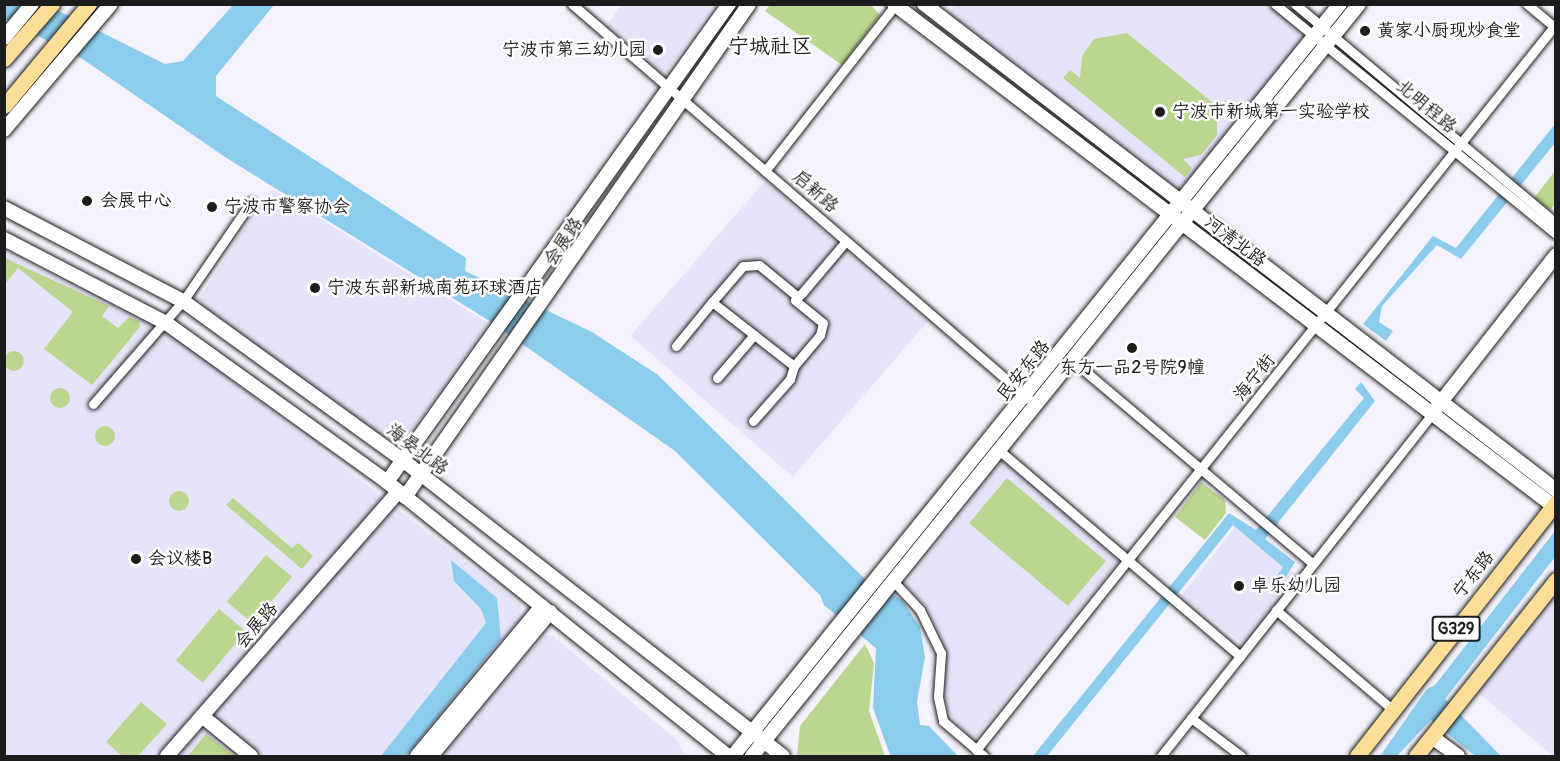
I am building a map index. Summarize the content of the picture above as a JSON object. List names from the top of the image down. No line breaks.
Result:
{"streets":{"main road":["会展路","河清北路","民安东路","海晏北路","宁东路","G329"],"street":["北明程路","启新路","海宁街"]},"crossings":[["北明程路","民安东路"],["北明程路","海宁街"],["启新路","会展路"],["启新路","民安东路"],["会展路","海晏北路"],["河清北路","民安东路"],["河清北路","海宁街"],["河清北路","宁东路"],["民安东路","海晏北路"]],"districts":["宁城社区"],"places":["黄家小厨现炒食堂","宁波市第三幼儿园","宁波市新城第一实验学校","会展中心","宁波市警察协会","宁波东部新城南苑环球酒店","东方一品2号院9幢","会议楼B","卓乐幼儿园"]}
